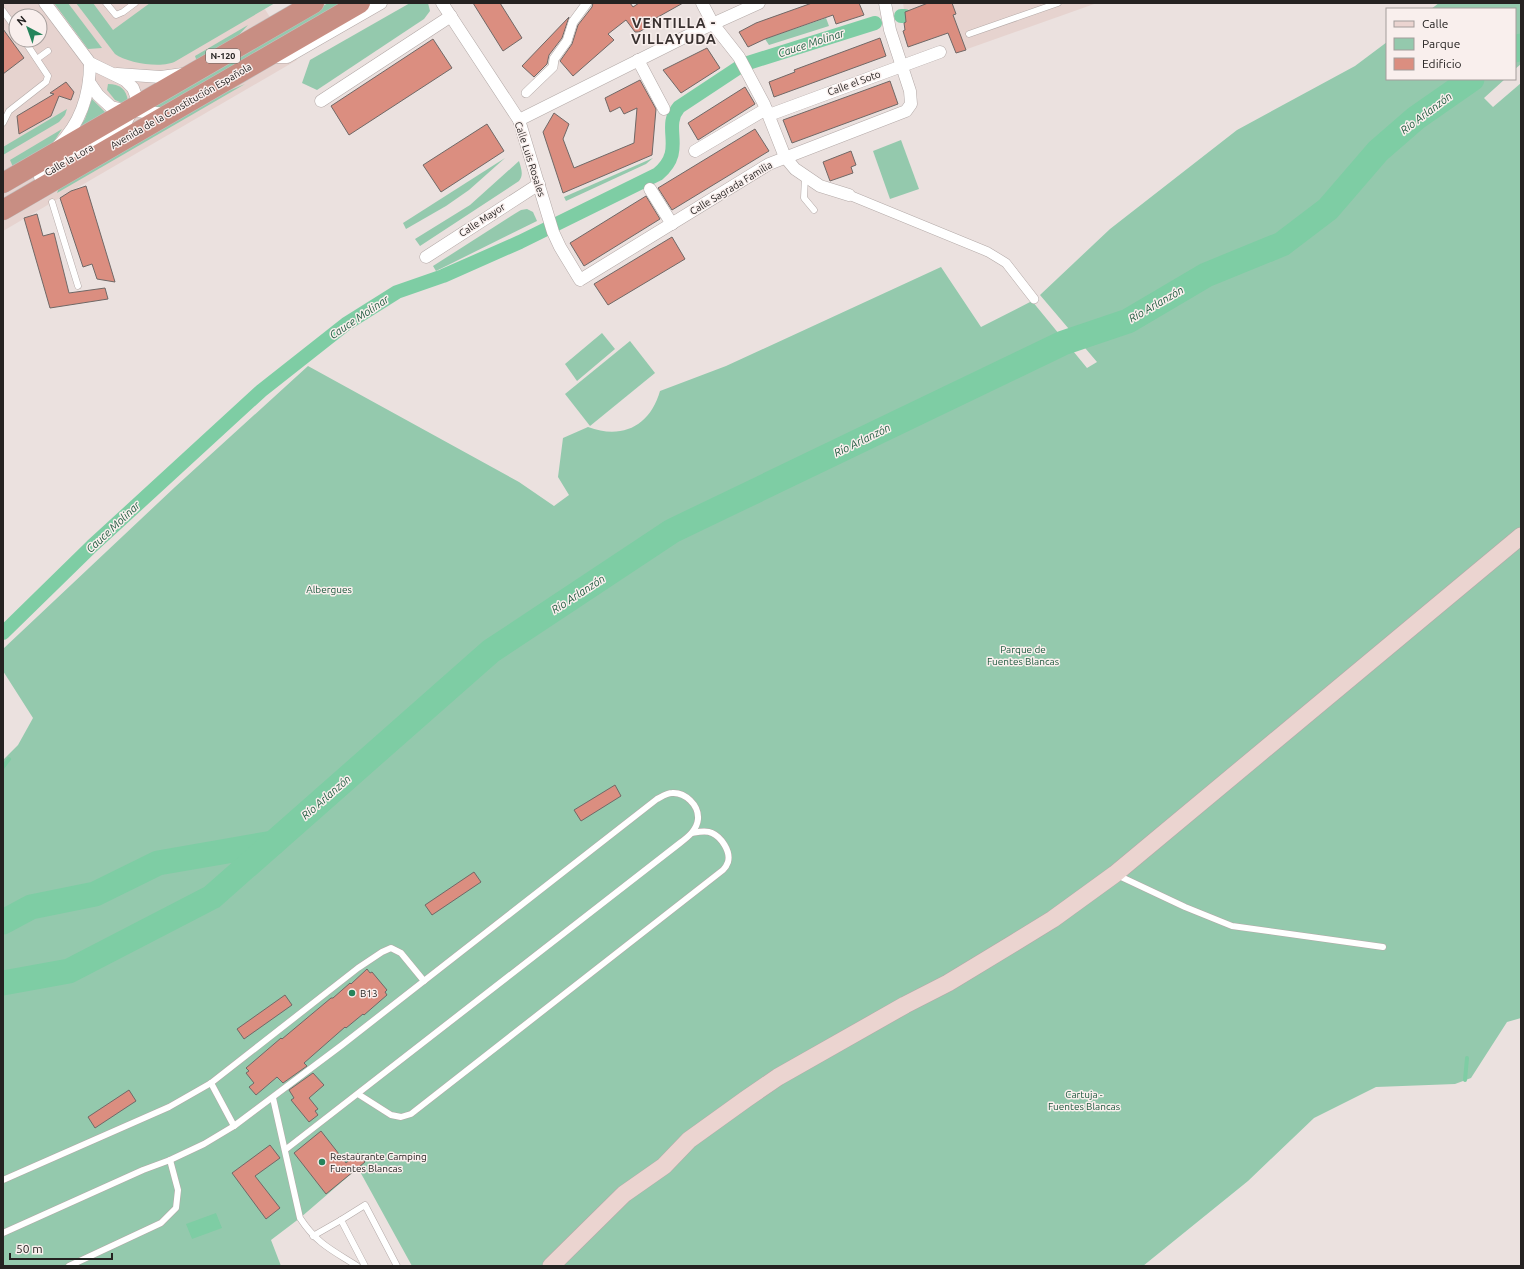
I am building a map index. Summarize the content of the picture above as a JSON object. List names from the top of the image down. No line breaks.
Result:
{"streets":{"highway":["N-120","Avenida de la Constitución Española"],"street":["Calle el Soto","Calle Luis Rosales","Calle la Lora","Calle Sagrada Familia","Calle Mayor"]},"crossings":[["N-120","Calle la Lora"],["Calle el Soto","Calle Sagrada Familia"],["Avenida de la Constitución Española","Calle la Lora"],["Calle Luis Rosales","Calle Sagrada Familia"],["Calle Luis Rosales","Calle Mayor"]],"districts":["VENTILLA - VILLAYUDA"],"water":["Cauce Molinar","Río Arlanzón"],"parks":["Albergues","Parque de Fuentes Blancas","Cartuja - Fuentes Blancas"],"places":["B13","Restaurante Camping Fuentes Blancas"],"legend":["Calle","Parque","Edificio"],"scale_bar":"50 m","north":"top left"}
